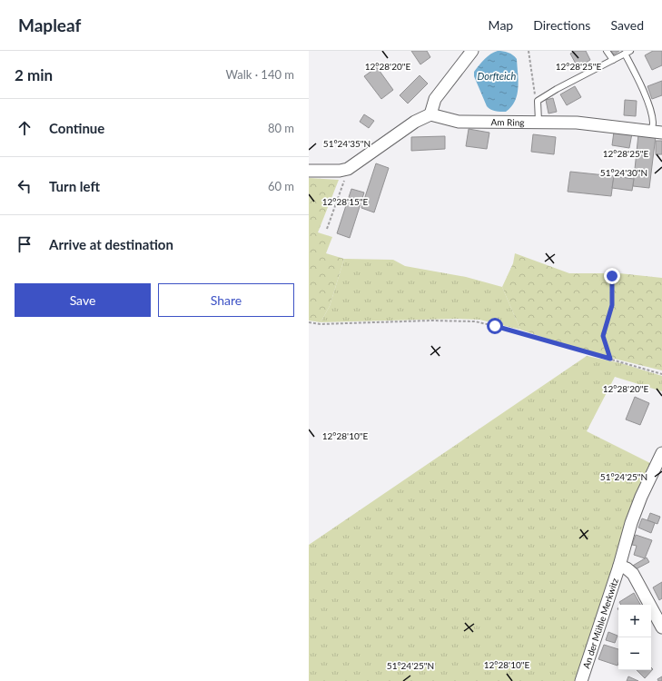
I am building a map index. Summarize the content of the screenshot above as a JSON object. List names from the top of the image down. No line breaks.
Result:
{"streets":{"street":["Am Ring","An der Mühle Merkwitz"]},"water":["Dorfteich"],"page":{"header":"Mapleaf","nav":["Map","Directions","Saved"],"heading":["2 min","Walk · 140 m"],"list":[["Continue","80 m"],["Turn left","60 m"],"Arrive at destination"],"buttons":["Save","Share"],"map_buttons":["+","−"]},"coordinates":["12°28'20\"E","12°28'25\"E","51°24'35\"N","51°24'30\"N","12°28'15\"E","12°28'10\"E","51°24'25\"N"]}
